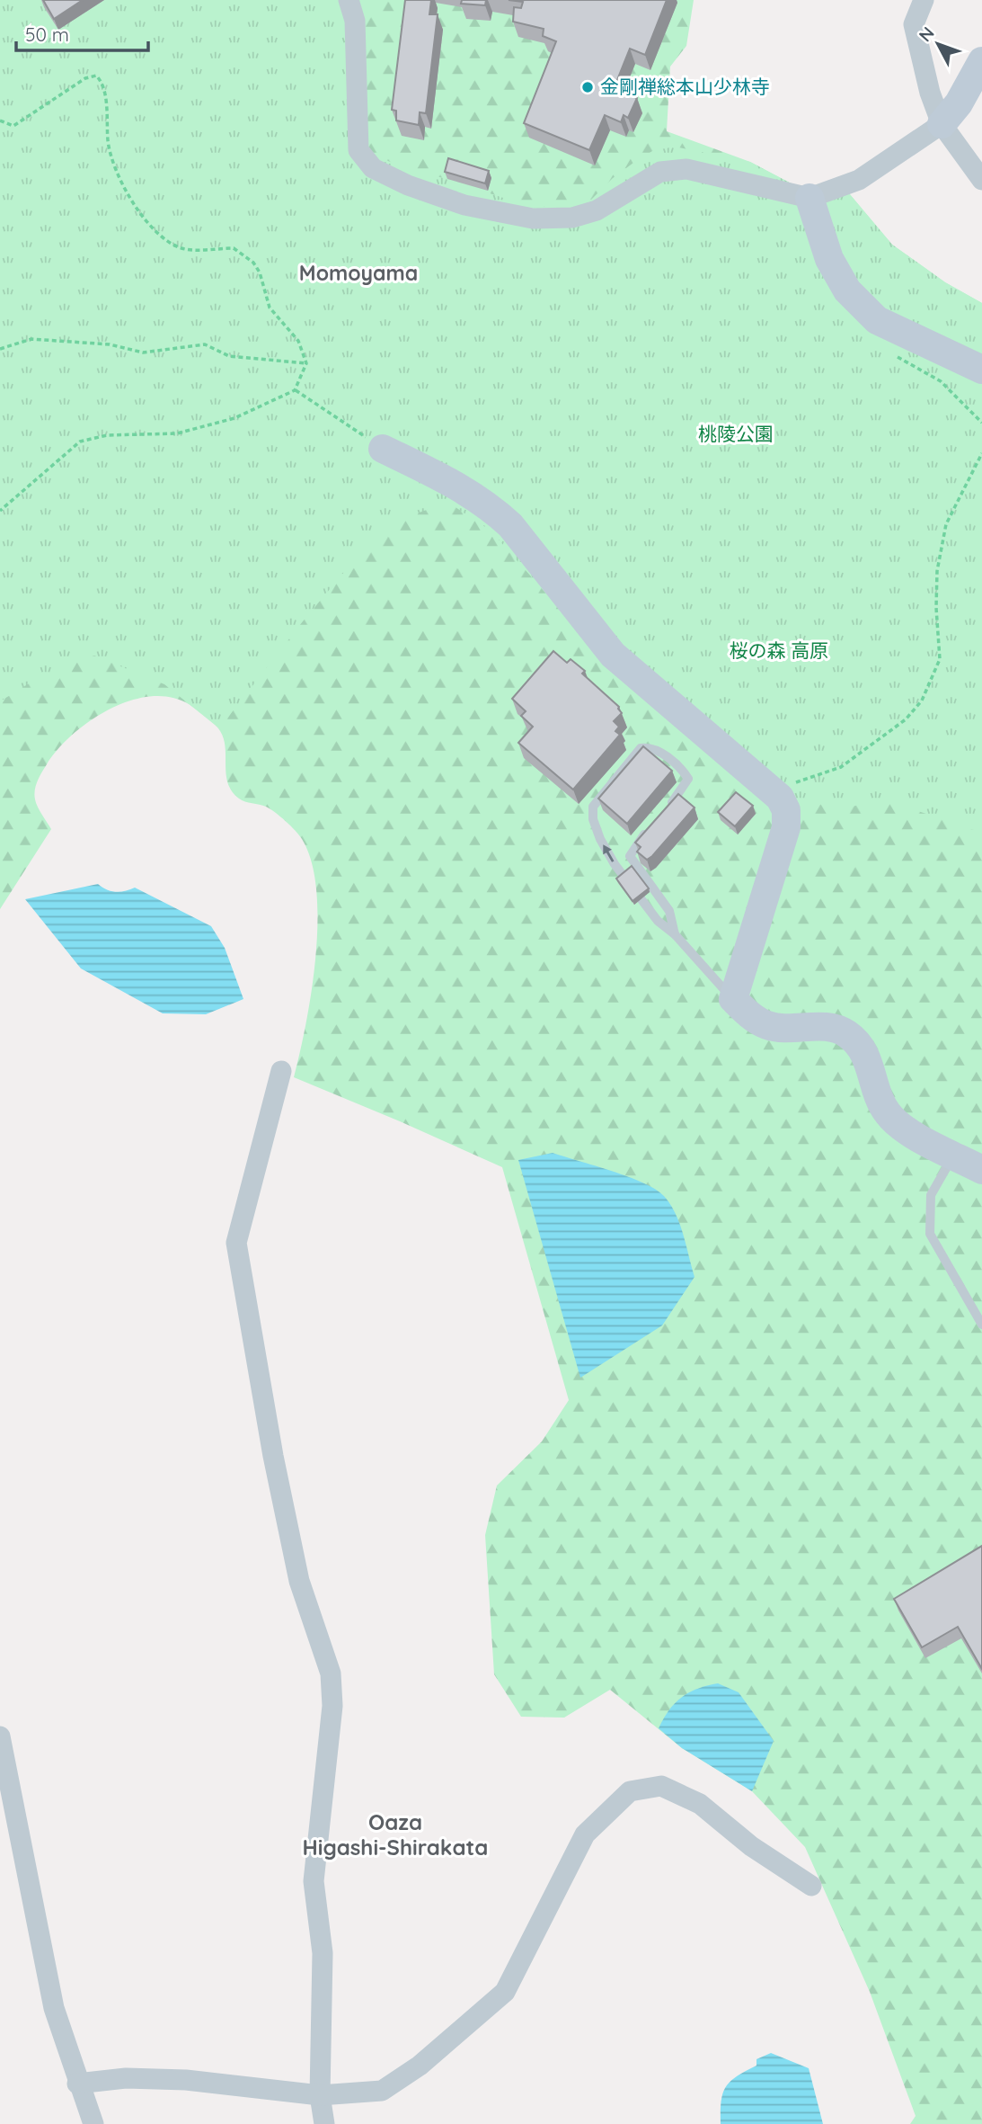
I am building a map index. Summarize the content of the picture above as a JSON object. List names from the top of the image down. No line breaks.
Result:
{"districts":["Momoyama","Oaza Higashi-Shirakata"],"parks":["桃陵公園","桜の森 高原"],"places":["金剛禅総本山少林寺"],"scale_bar":"50 m","north":"top left"}
